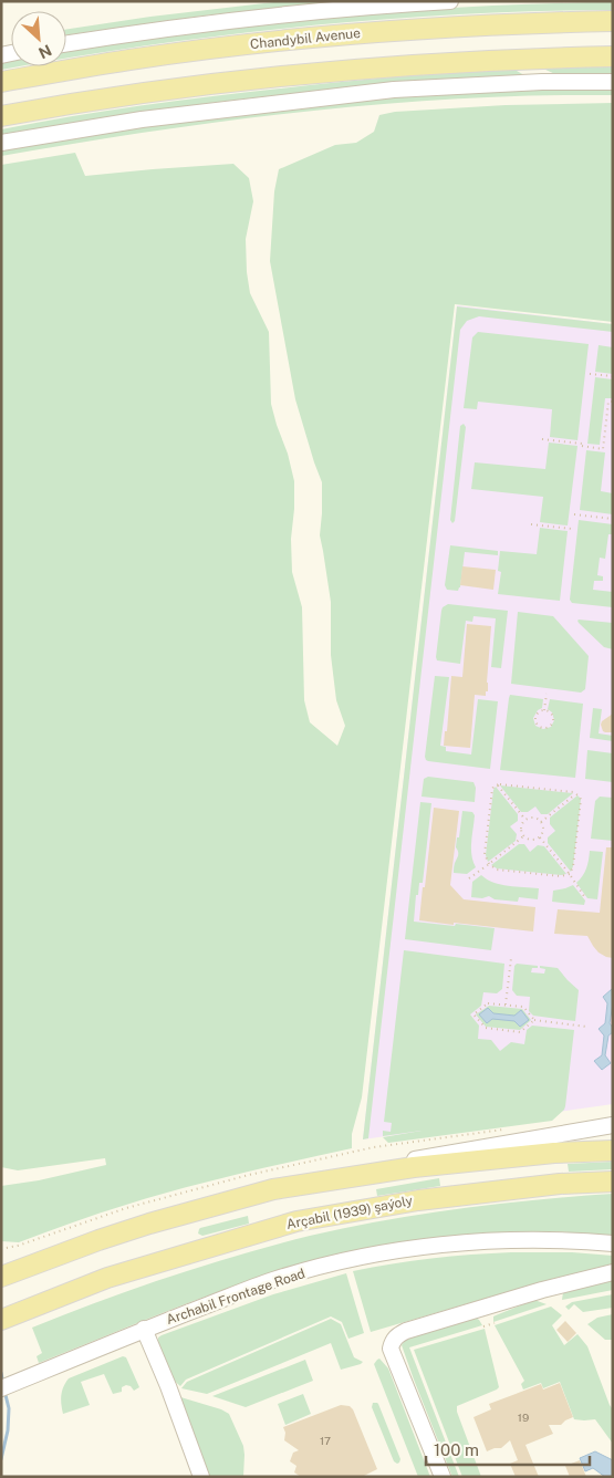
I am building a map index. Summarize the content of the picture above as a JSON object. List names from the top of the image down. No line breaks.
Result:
{"streets":{"main road":["Chandybil Avenue","Arçabil (1939) şaýoly"],"street":["Archabil Frontage Road"]},"house_numbers":["19","17"],"scale_bar":"100 m","north":"bottom right"}
